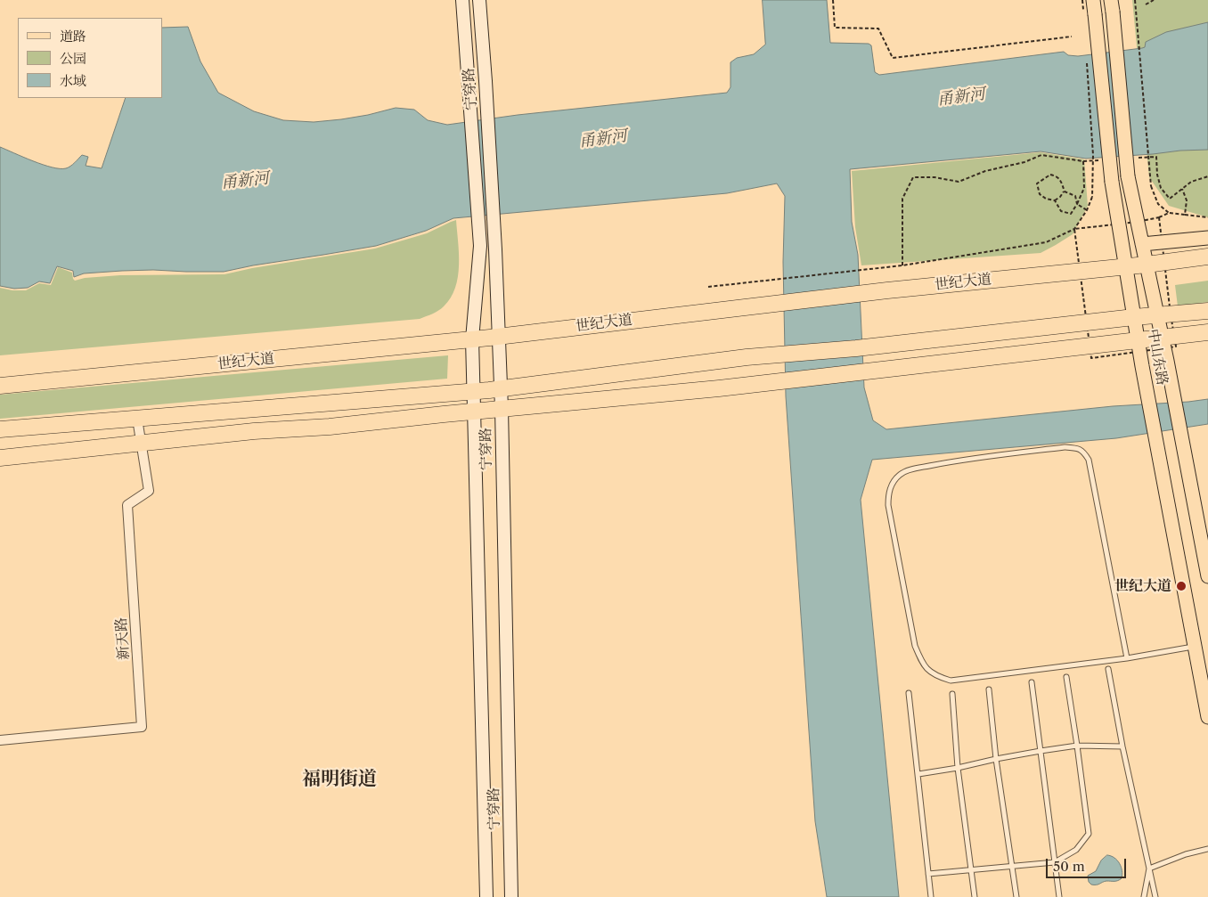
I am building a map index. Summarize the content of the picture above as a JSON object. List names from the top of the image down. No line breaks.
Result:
{"streets":{"highway":["世纪大道"],"main road":["宁穿路","中山东路"],"street":["新天路"]},"crossings":[["宁穿路","世纪大道"],["世纪大道","中山东路"]],"districts":["福明街道"],"water":["甬新河"],"places":["世纪大道"],"legend":["道路","公园","水域"],"scale_bar":"50 m"}
